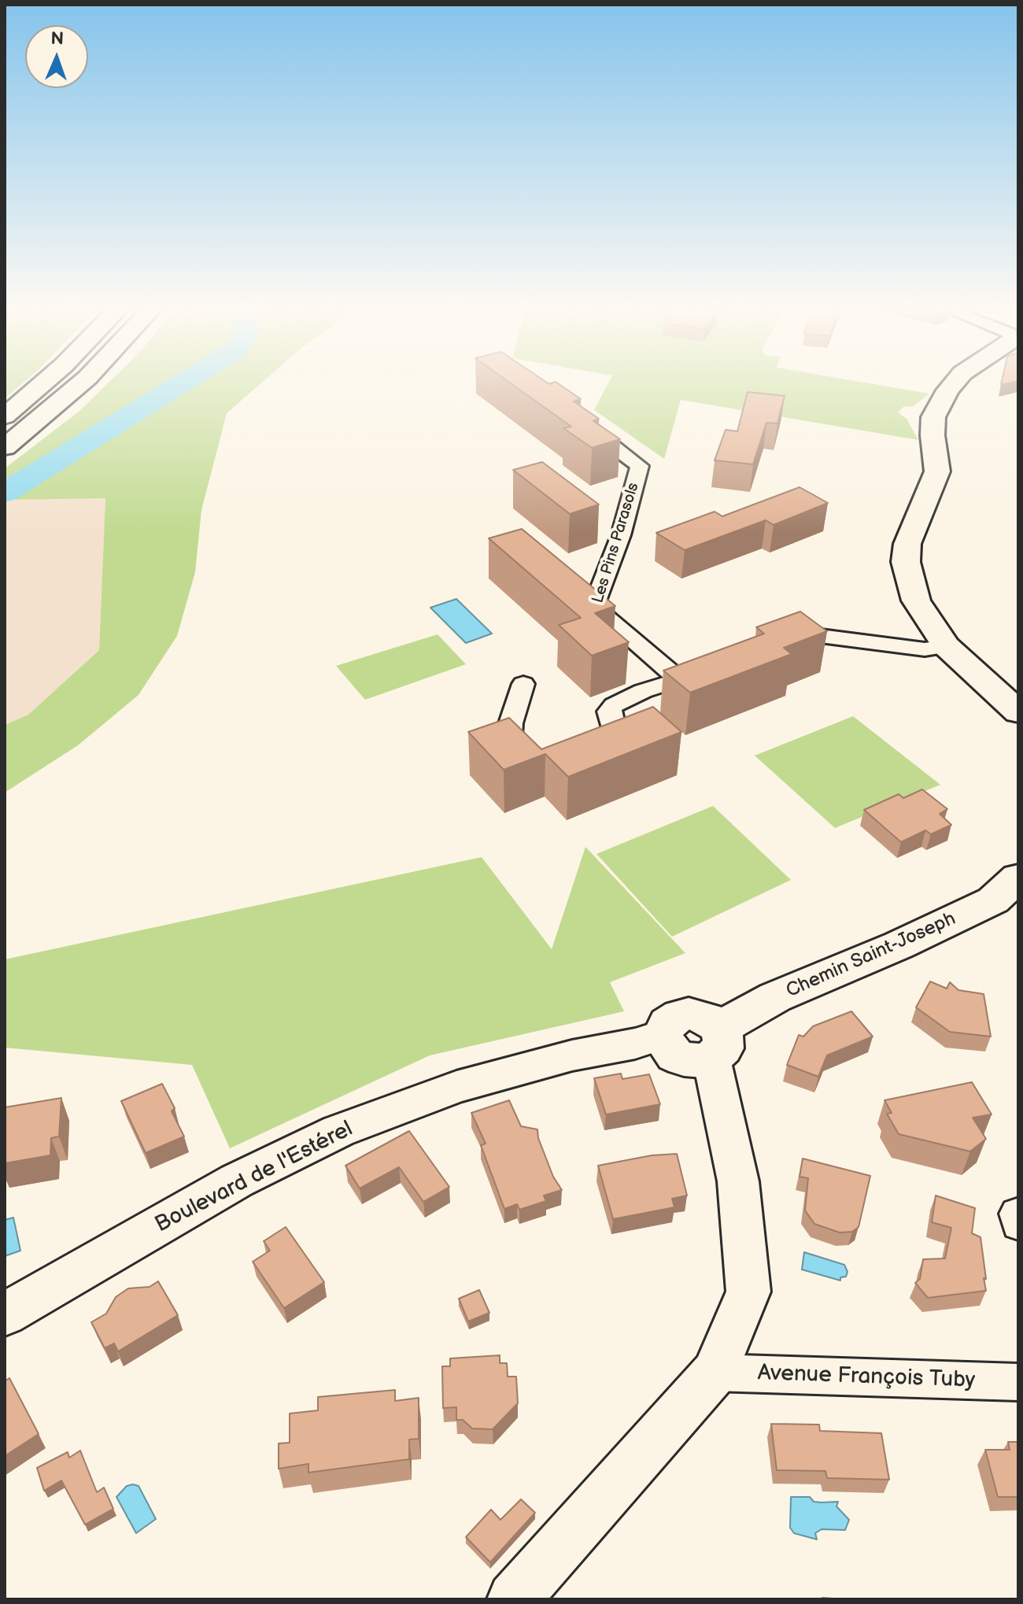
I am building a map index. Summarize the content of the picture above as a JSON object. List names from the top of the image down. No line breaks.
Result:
{"streets":{"main road":["Chemin Saint-Joseph"],"street":["Les Pins Parasols","Boulevard de l'Estérel","Avenue François Tuby"]},"north":"top"}
